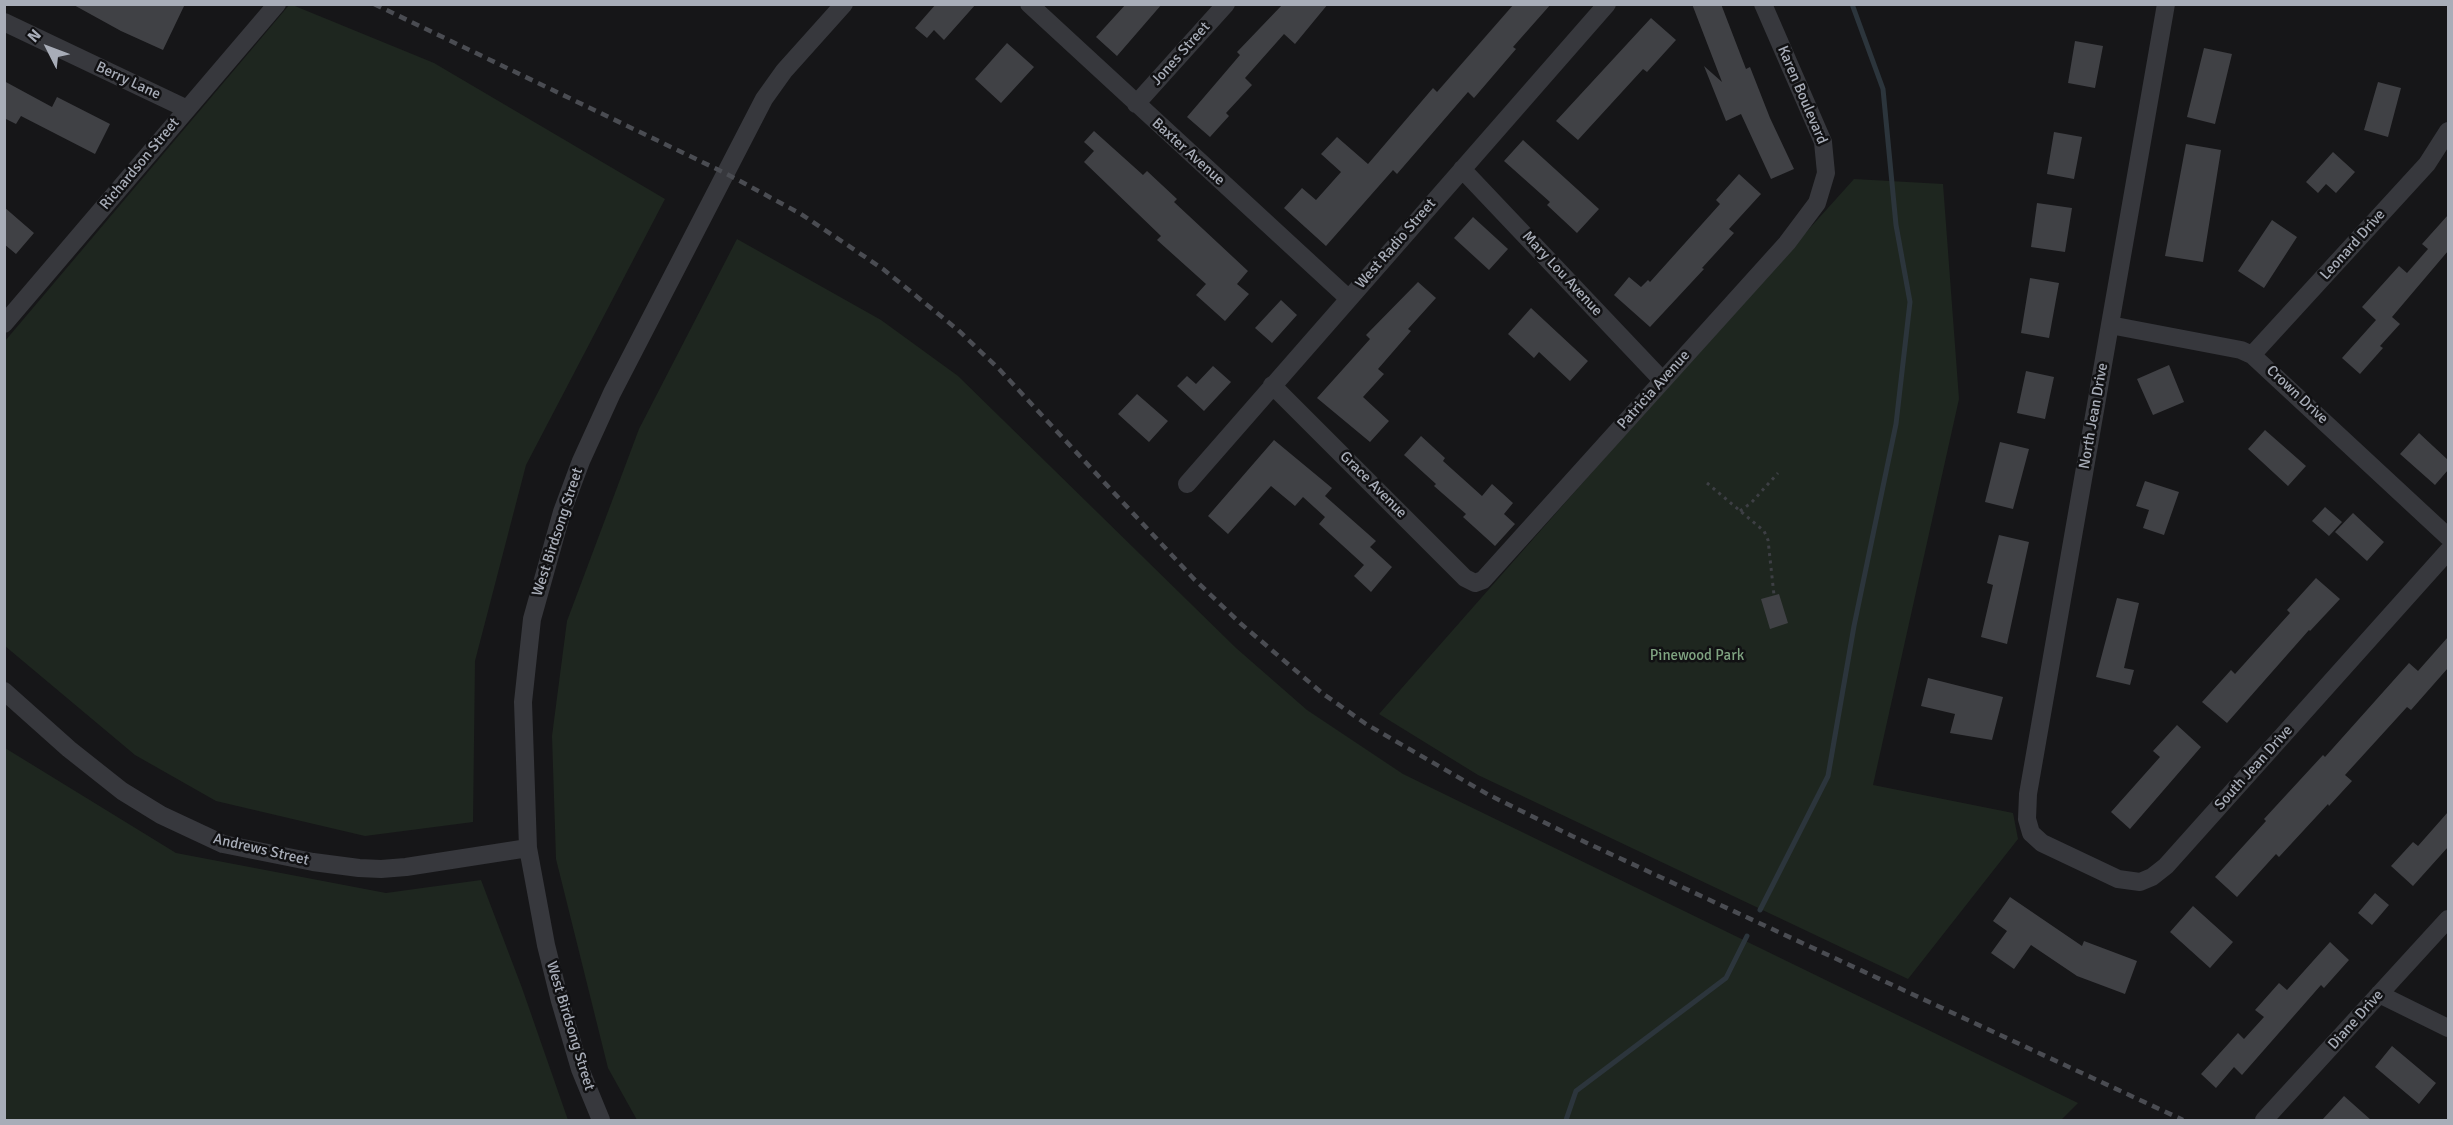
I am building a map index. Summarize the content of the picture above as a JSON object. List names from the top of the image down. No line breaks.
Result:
{"streets":{"street":["Jones Street","Berry Lane","Karen Boulevard","Baxter Avenue","Richardson Street","West Radio Street","Leonard Drive","Mary Lou Avenue","Patricia Avenue","Crown Drive","North Jean Drive","Grace Avenue","West Birdsong Street","South Jean Drive","Andrews Street","Diane Drive"]},"crossings":[["Jones Street","Baxter Avenue"],["Berry Lane","Richardson Street"],["Karen Boulevard","Patricia Avenue"],["Baxter Avenue","West Radio Street"],["West Radio Street","Mary Lou Avenue"],["West Radio Street","Grace Avenue"],["Leonard Drive","Crown Drive"],["Mary Lou Avenue","Patricia Avenue"],["Patricia Avenue","Grace Avenue"],["Crown Drive","North Jean Drive"],["North Jean Drive","South Jean Drive"],["West Birdsong Street","Andrews Street"]],"parks":["Pinewood Park"],"north":"top left"}
